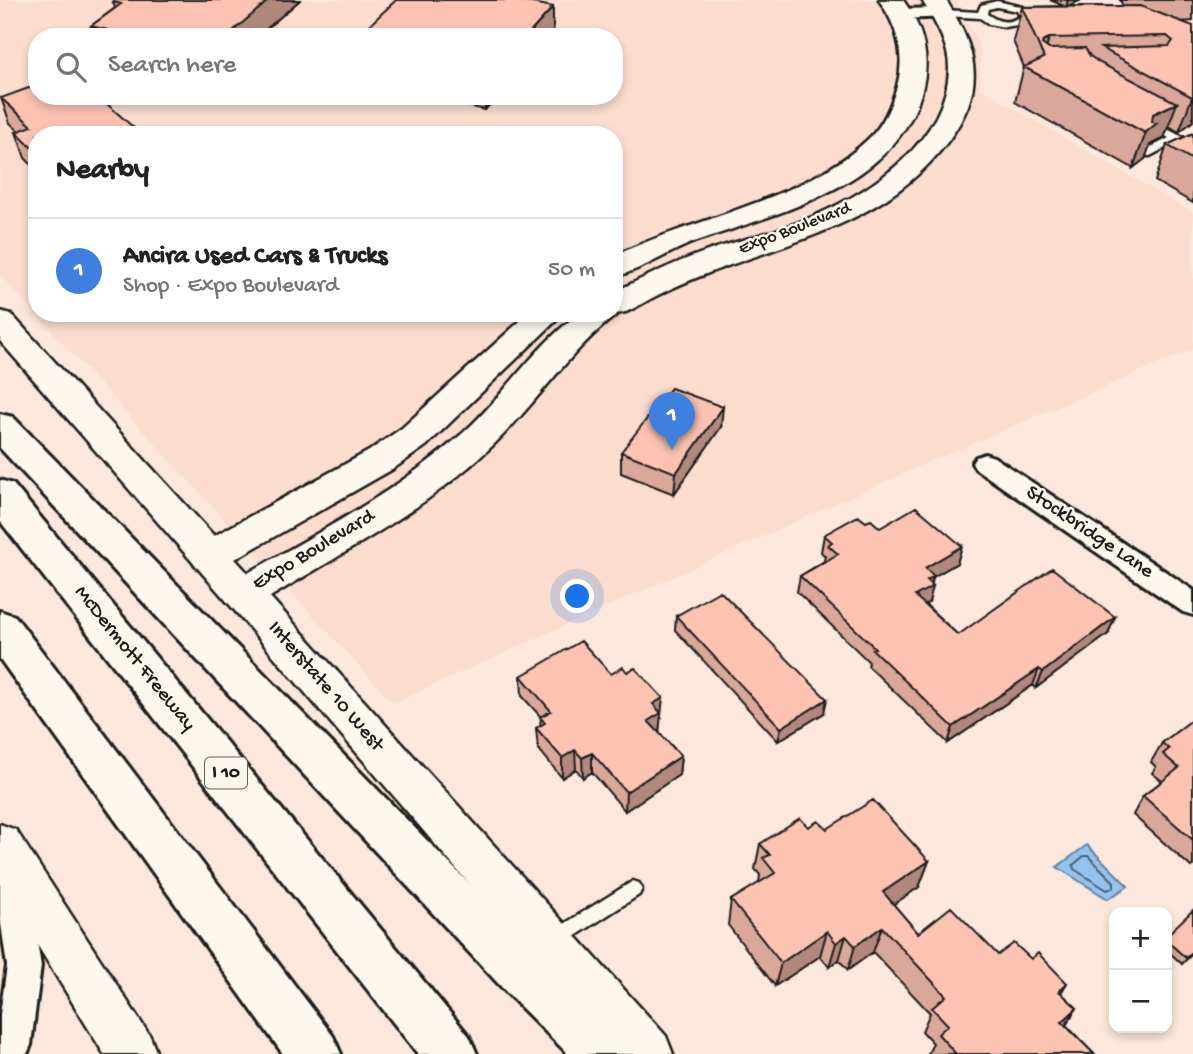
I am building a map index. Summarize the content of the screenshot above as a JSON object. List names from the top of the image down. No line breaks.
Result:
{"streets":{"highway":["McDermott Freeway","I 10"],"street":["Expo Boulevard","Stockbridge Lane","Interstate 10 West"]},"crossings":[["Expo Boulevard","Interstate 10 West"]],"page":{"search":"Search here","heading":"Nearby","list":[{"mark":"1","name":"Ancira Used Cars & Trucks","note":"Shop · Expo Boulevard","value":"50 m"}],"pins":"1","map_buttons":["+","−"]}}
